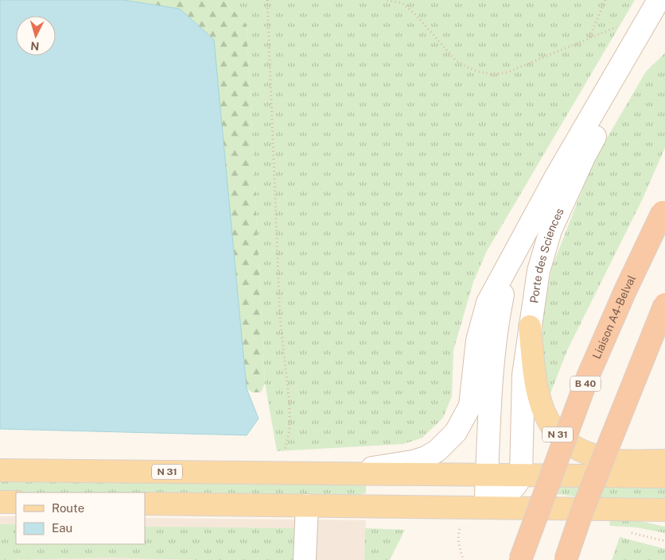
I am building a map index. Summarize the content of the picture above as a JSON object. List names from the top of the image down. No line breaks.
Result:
{"streets":{"highway":["Liaison A4-Belval","B 40"],"main road":["Porte des Sciences","N 31"]},"crossings":[["Porte des Sciences","N 31"]],"legend":["Route","Eau"],"north":"bottom"}
